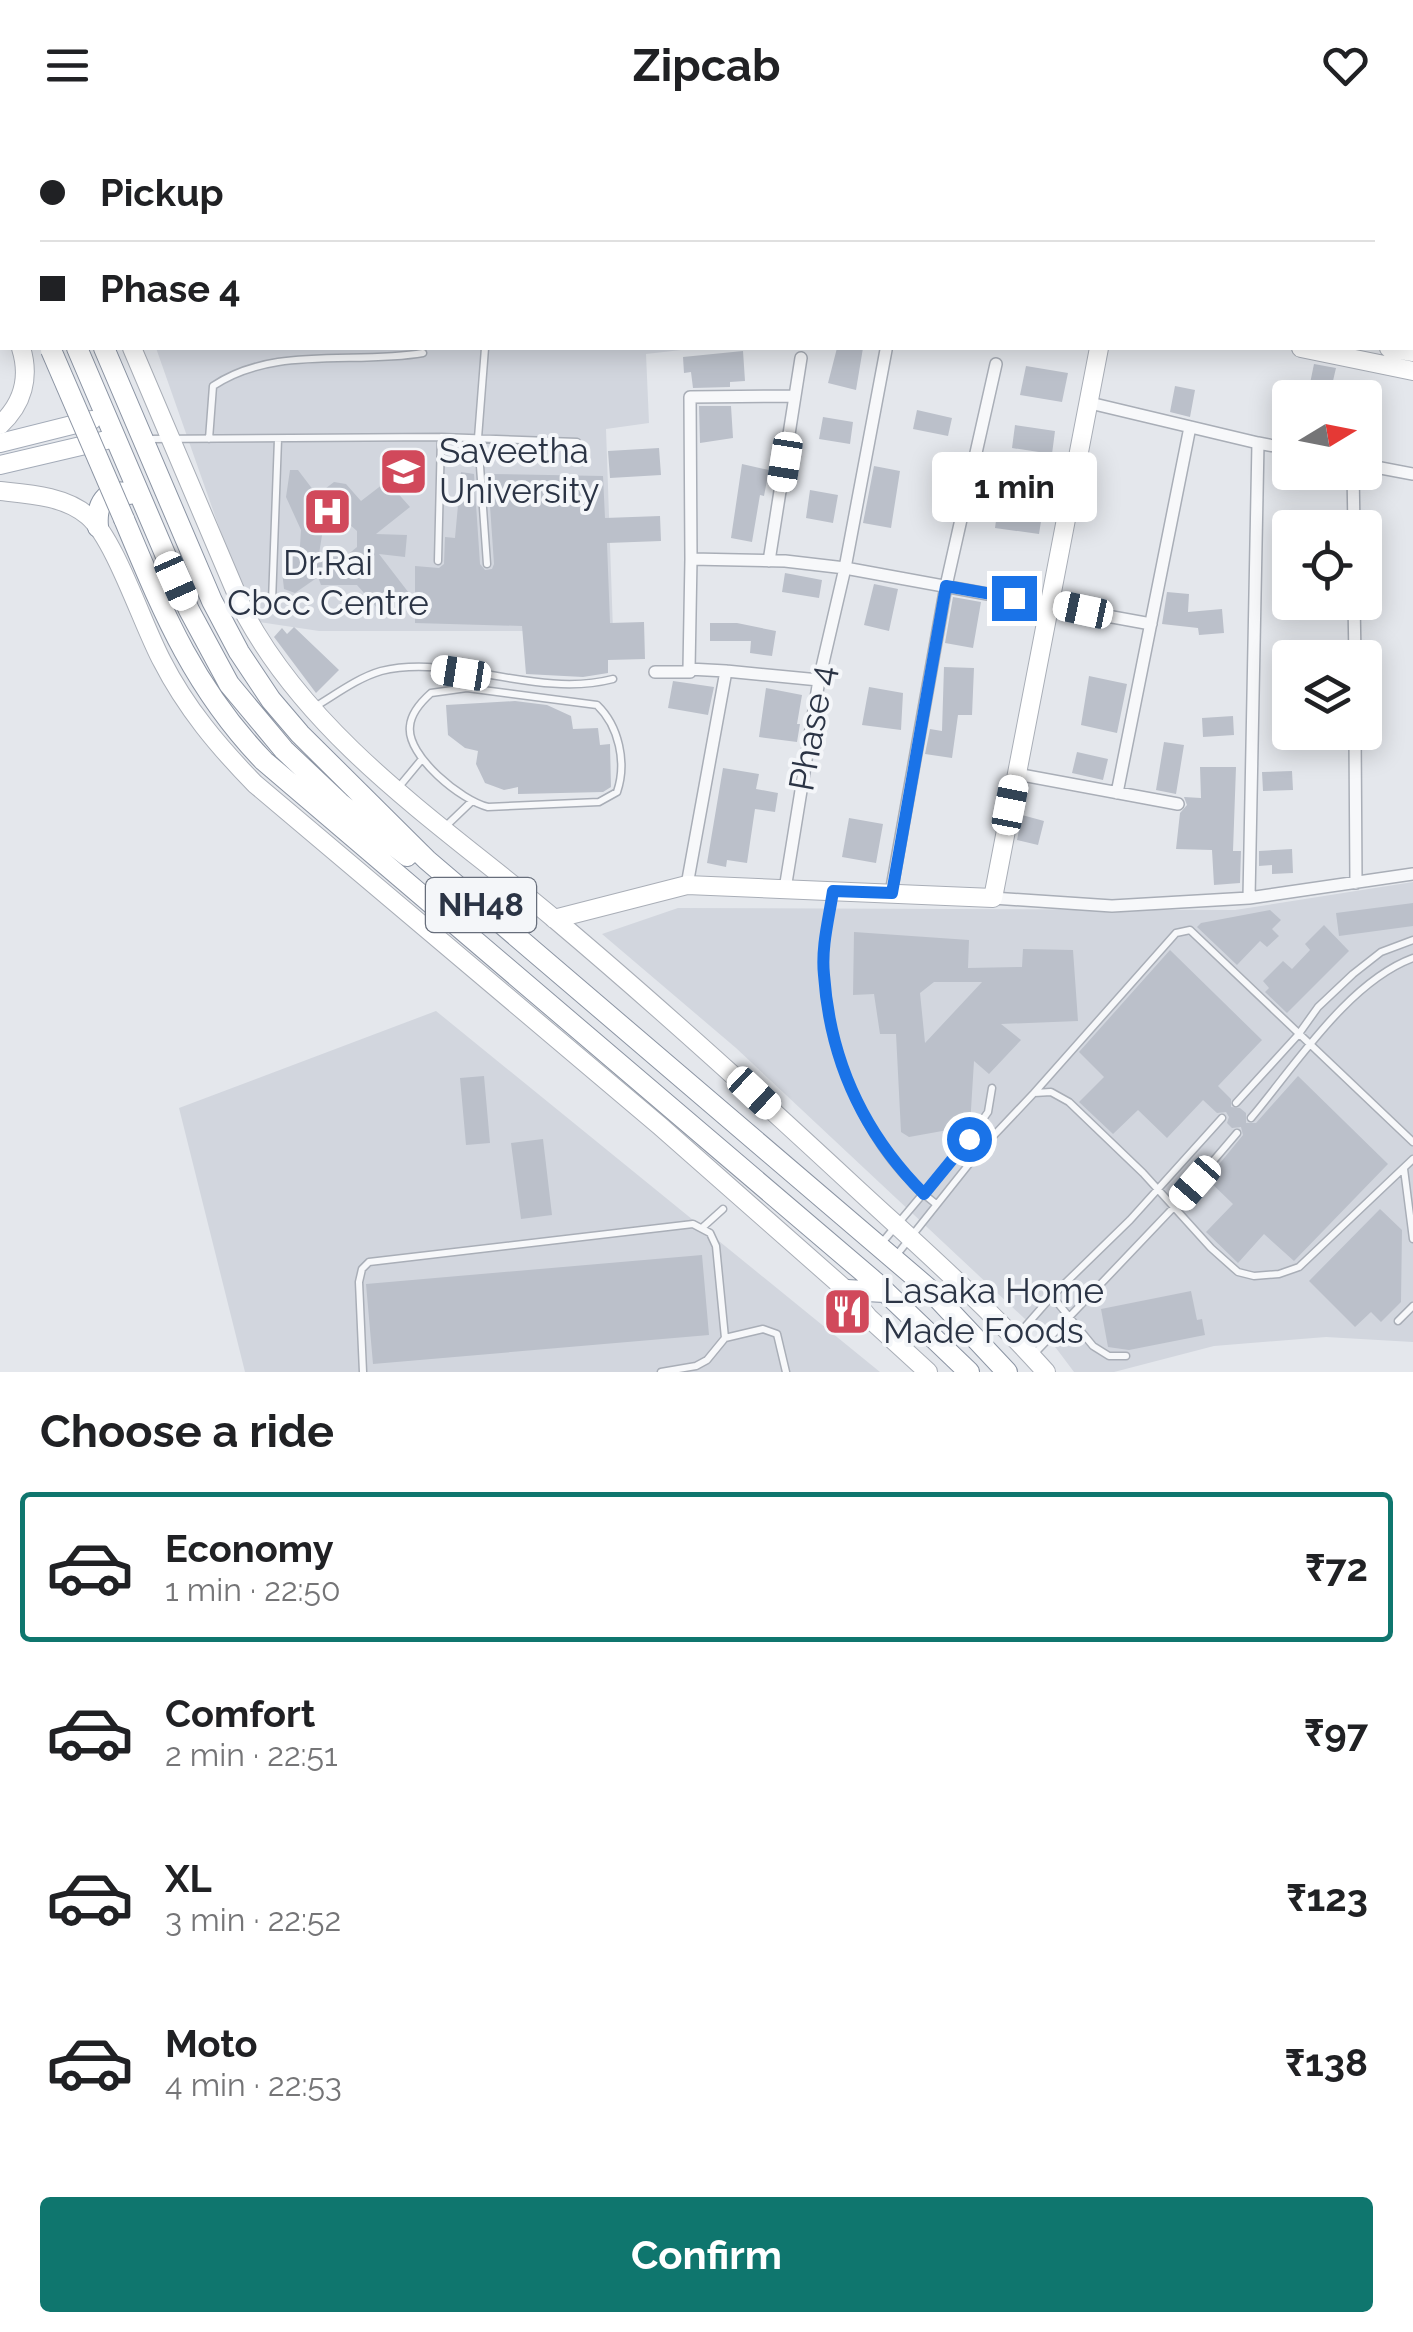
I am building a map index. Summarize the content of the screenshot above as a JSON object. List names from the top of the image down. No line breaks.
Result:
{"streets":{"highway":["NH48"],"street":["Phase 4"]},"places":{"school or university":["Saveetha University"],"hospital":["Dr.Rai Cbcc Centre"],"restaurant":["Lasaka Home Made Foods"]},"north":"right","page":{"header":"Zipcab","banner":["Pickup","Phase 4"],"bubble":"1 min","heading":"Choose a ride","list":[{"name":"Economy","note":"1 min · 22:50","value":"₹72"},{"name":"Comfort","note":"2 min · 22:51","value":"₹97"},{"name":"XL","note":"3 min · 22:52","value":"₹123"},{"name":"Moto","note":"4 min · 22:53","value":"₹138"}],"buttons":"Confirm"}}
